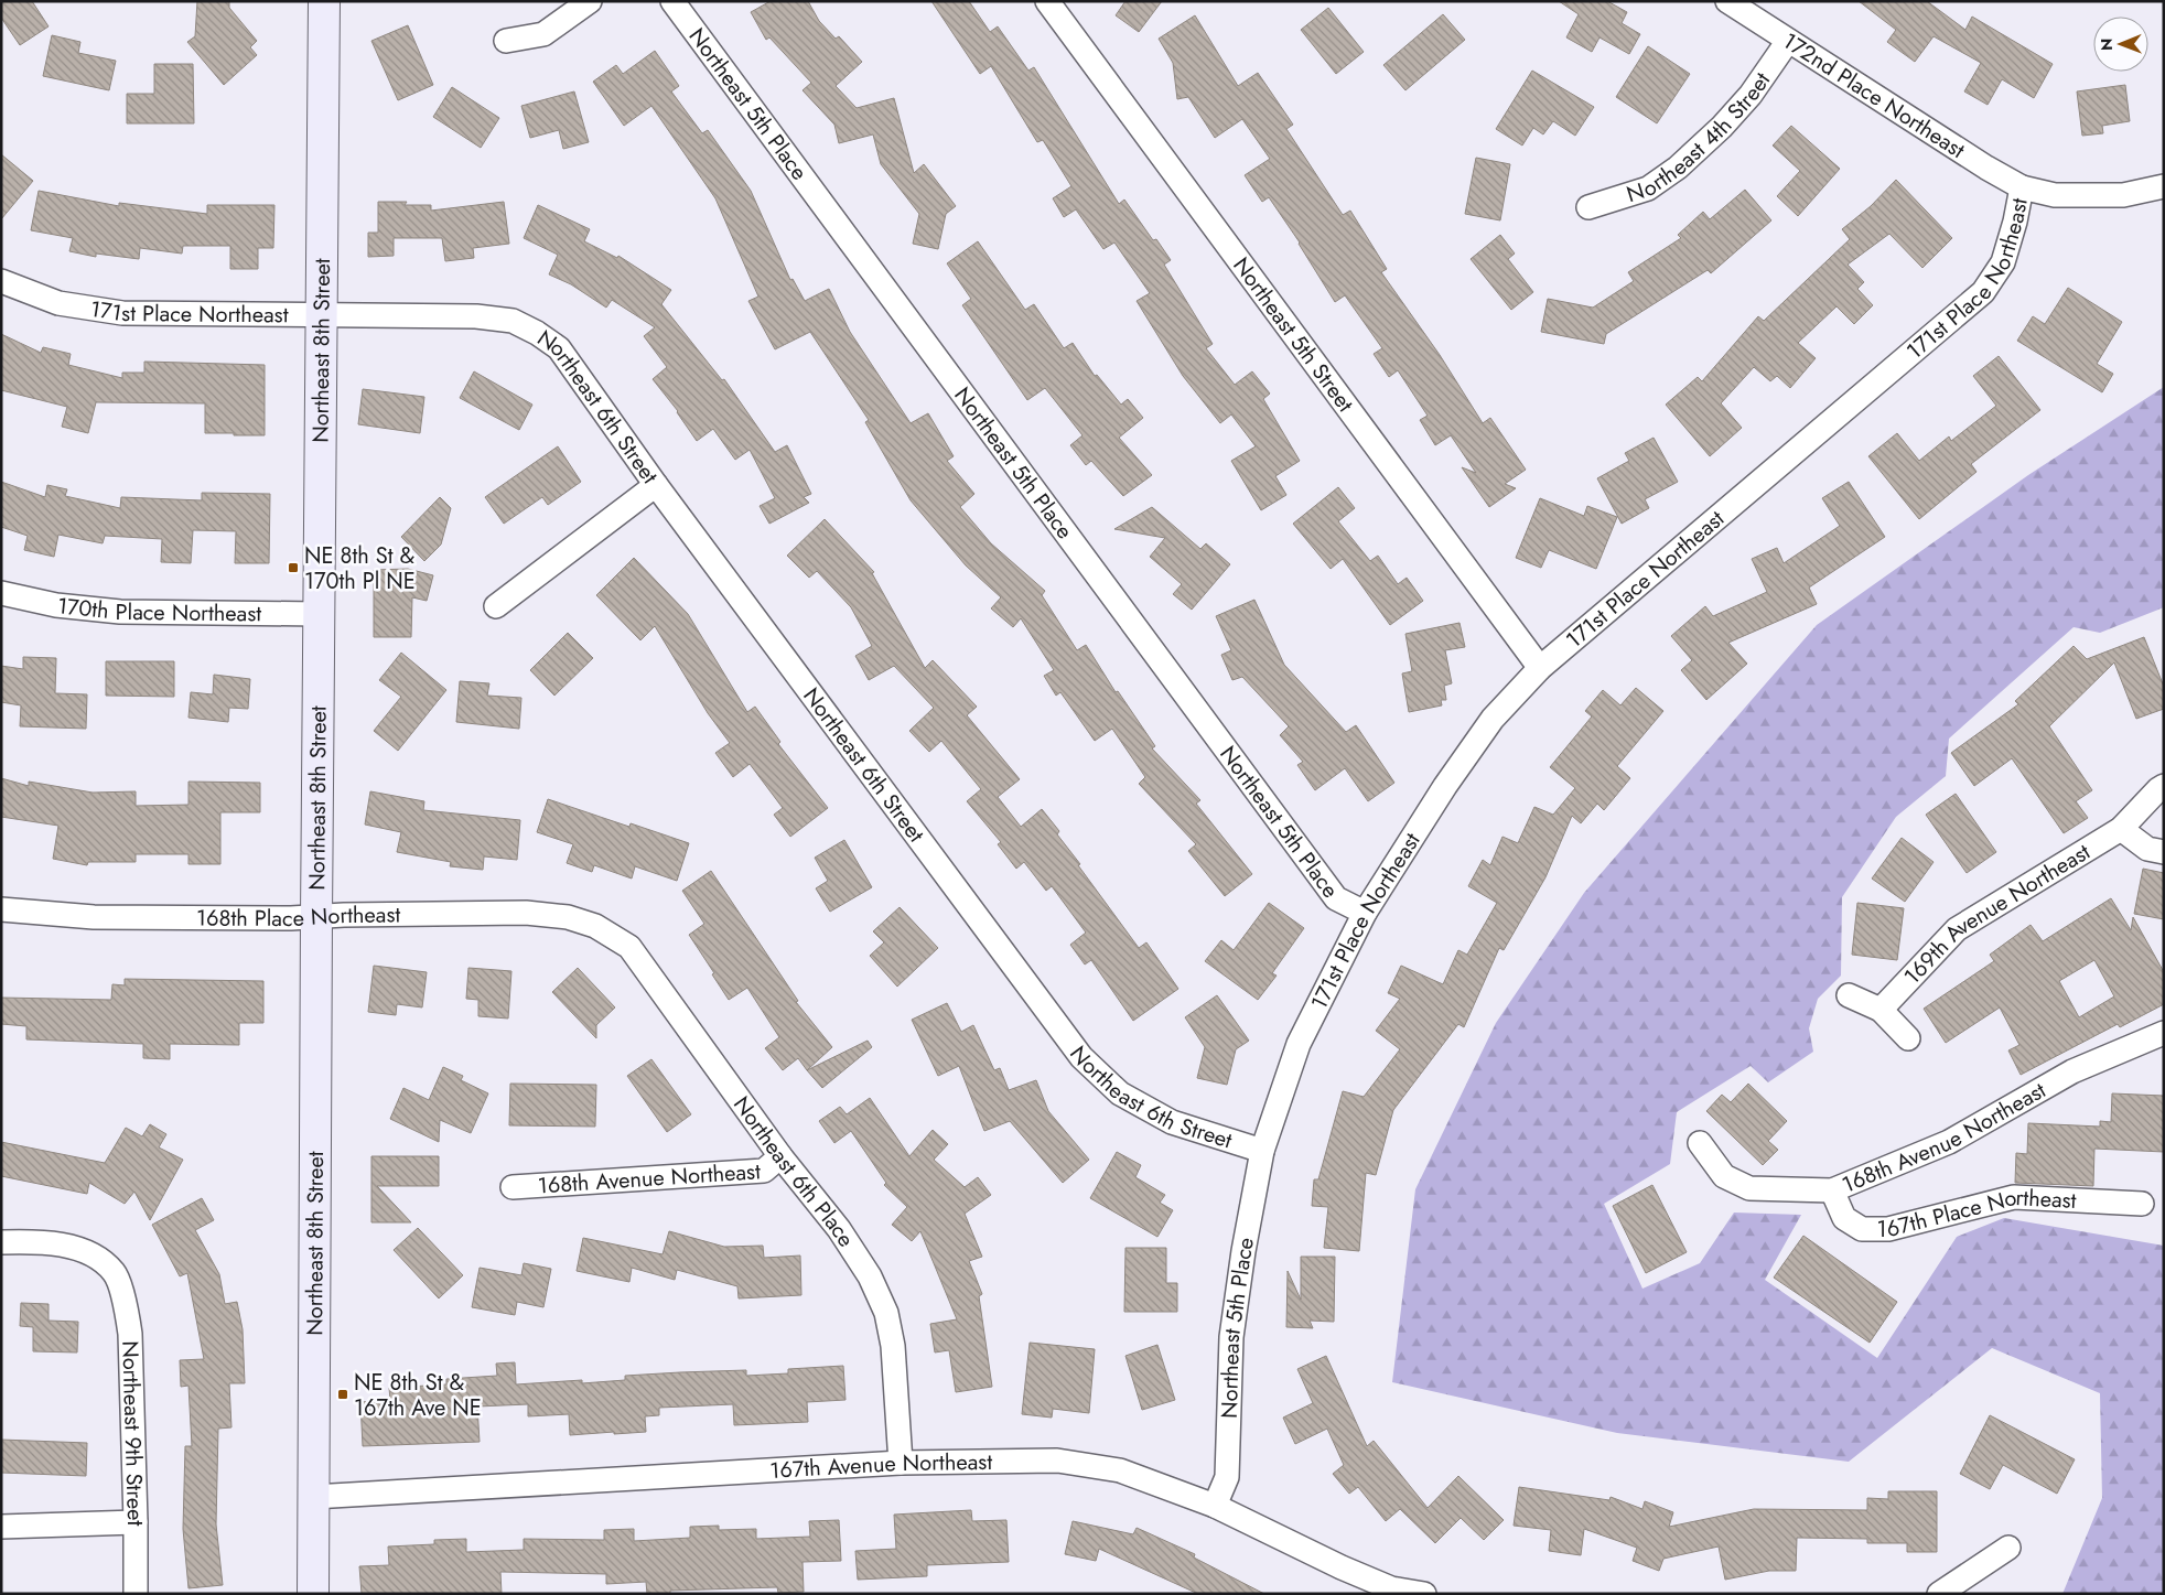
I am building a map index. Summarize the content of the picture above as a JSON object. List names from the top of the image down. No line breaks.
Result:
{"streets":{"street":["172nd Place Northeast","Northeast 5th Place","Northeast 4th Street","171st Place Northeast","Northeast 5th Street","Northeast 8th Street","Northeast 6th Street","170th Place Northeast","168th Place Northeast","169th Avenue Northeast","168th Avenue Northeast","Northeast 6th Place","167th Place Northeast","Northeast 9th Street","167th Avenue Northeast"]},"crossings":[["172nd Place Northeast","Northeast 4th Street"],["172nd Place Northeast","171st Place Northeast"],["Northeast 5th Place","171st Place Northeast"],["Northeast 5th Place","Northeast 6th Street"],["Northeast 5th Place","167th Avenue Northeast"],["171st Place Northeast","Northeast 5th Street"],["171st Place Northeast","Northeast 8th Street"],["171st Place Northeast","Northeast 6th Street"],["Northeast 8th Street","170th Place Northeast"],["Northeast 8th Street","168th Place Northeast"],["Northeast 8th Street","167th Avenue Northeast"],["168th Place Northeast","Northeast 6th Place"],["168th Avenue Northeast","Northeast 6th Place"],["168th Avenue Northeast","167th Place Northeast"],["Northeast 6th Place","167th Avenue Northeast"]],"places":{"transit":["NE 8th St & 170th Pl NE","NE 8th St & 167th Ave NE"]},"north":"left"}
